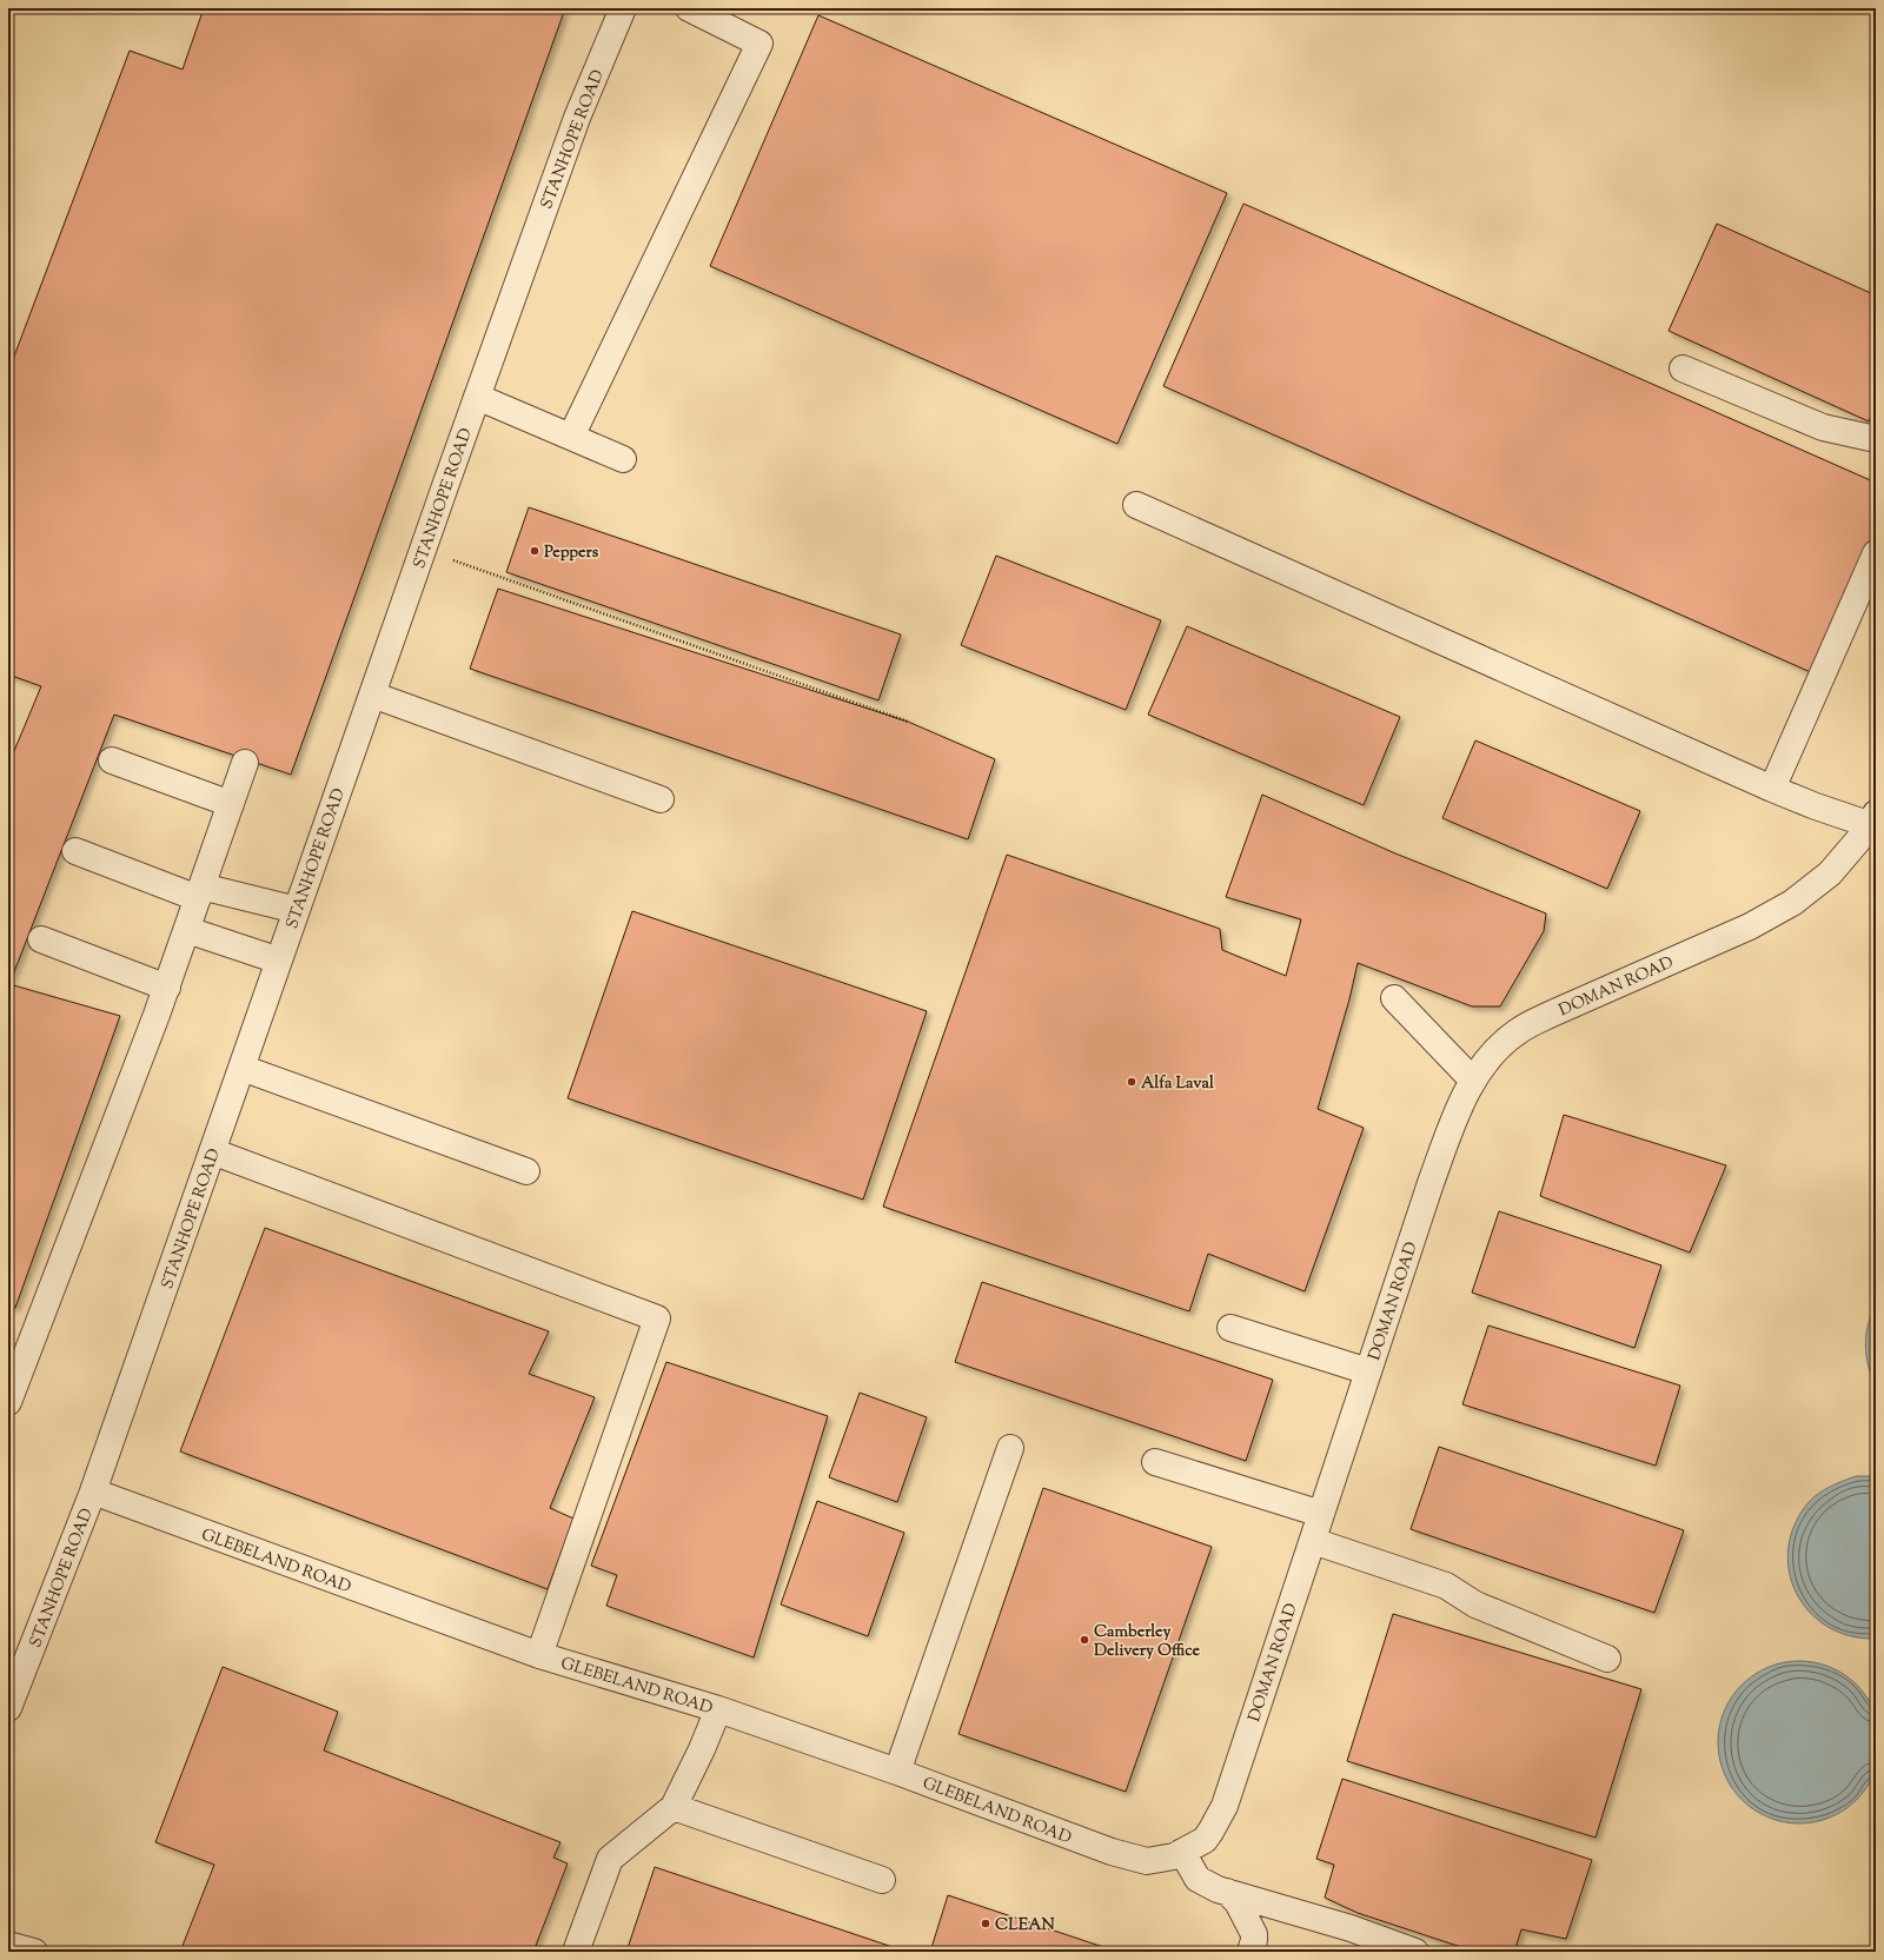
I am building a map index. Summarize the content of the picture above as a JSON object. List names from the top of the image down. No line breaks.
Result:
{"streets":{"street":["STANHOPE ROAD","DOMAN ROAD","GLEBELAND ROAD"]},"crossings":[["STANHOPE ROAD","GLEBELAND ROAD"],["DOMAN ROAD","GLEBELAND ROAD"]],"places":["Peppers","Alfa Laval","Camberley Delivery Office","CLEAN"]}
